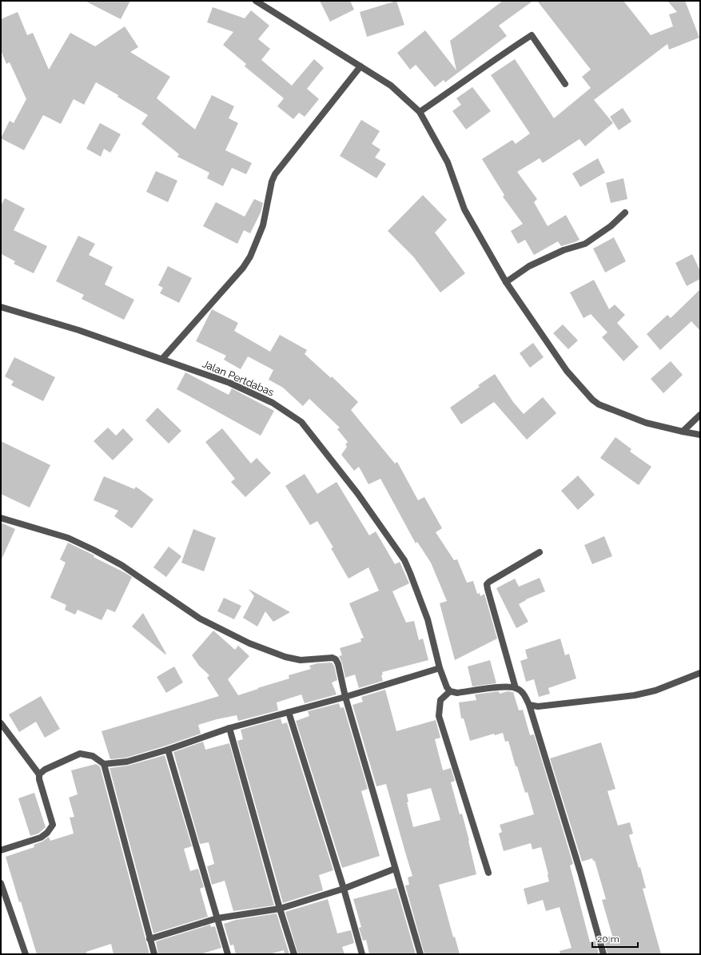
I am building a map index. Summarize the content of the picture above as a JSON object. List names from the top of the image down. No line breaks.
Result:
{"streets":{"street":["Jalan Pertdabas"]},"scale_bar":"20 m"}
